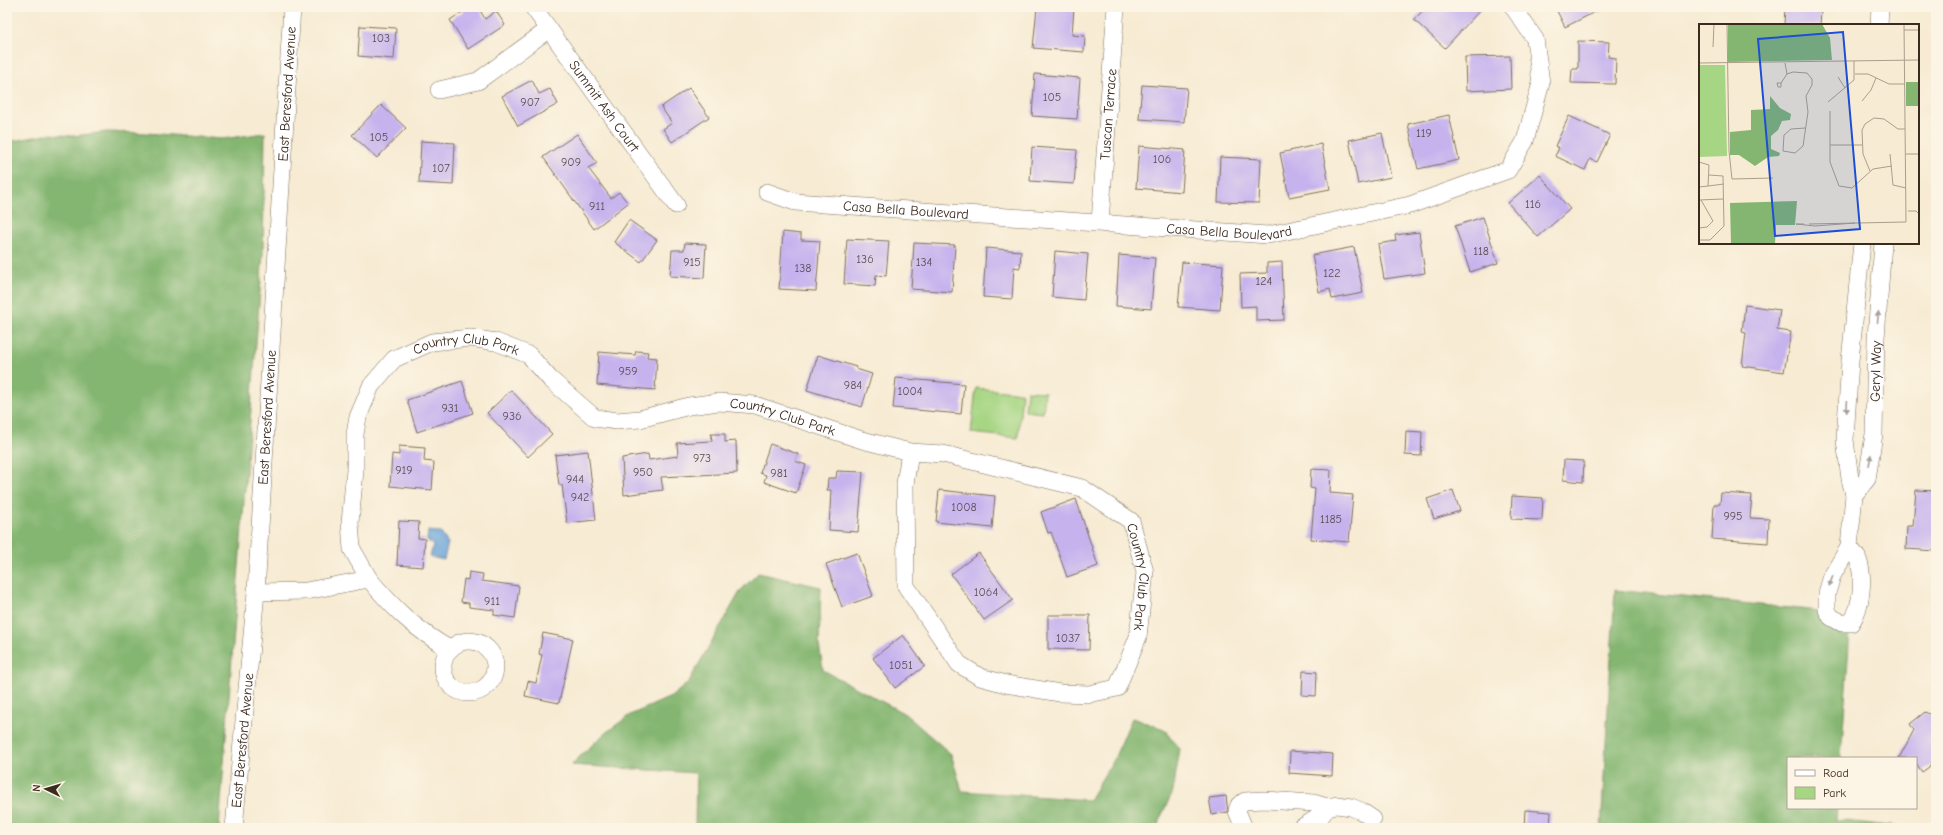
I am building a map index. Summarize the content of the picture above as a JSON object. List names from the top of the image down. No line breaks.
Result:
{"streets":{"street":["East Beresford Avenue","Summit Ash Court","Tuscan Terrace","Casa Bella Boulevard","Country Club Park","Geryl Way"]},"crossings":[["Tuscan Terrace","Casa Bella Boulevard"]],"house_numbers":["103","105","907","119","105","106","909","107","116","911","118","136","915","134","138","122","124","959","984","1004","931","936","973","919","950","981","944","942","1008","995","1185","1064","911","1037","1051"],"legend":["Road","Park"],"north":"left"}
